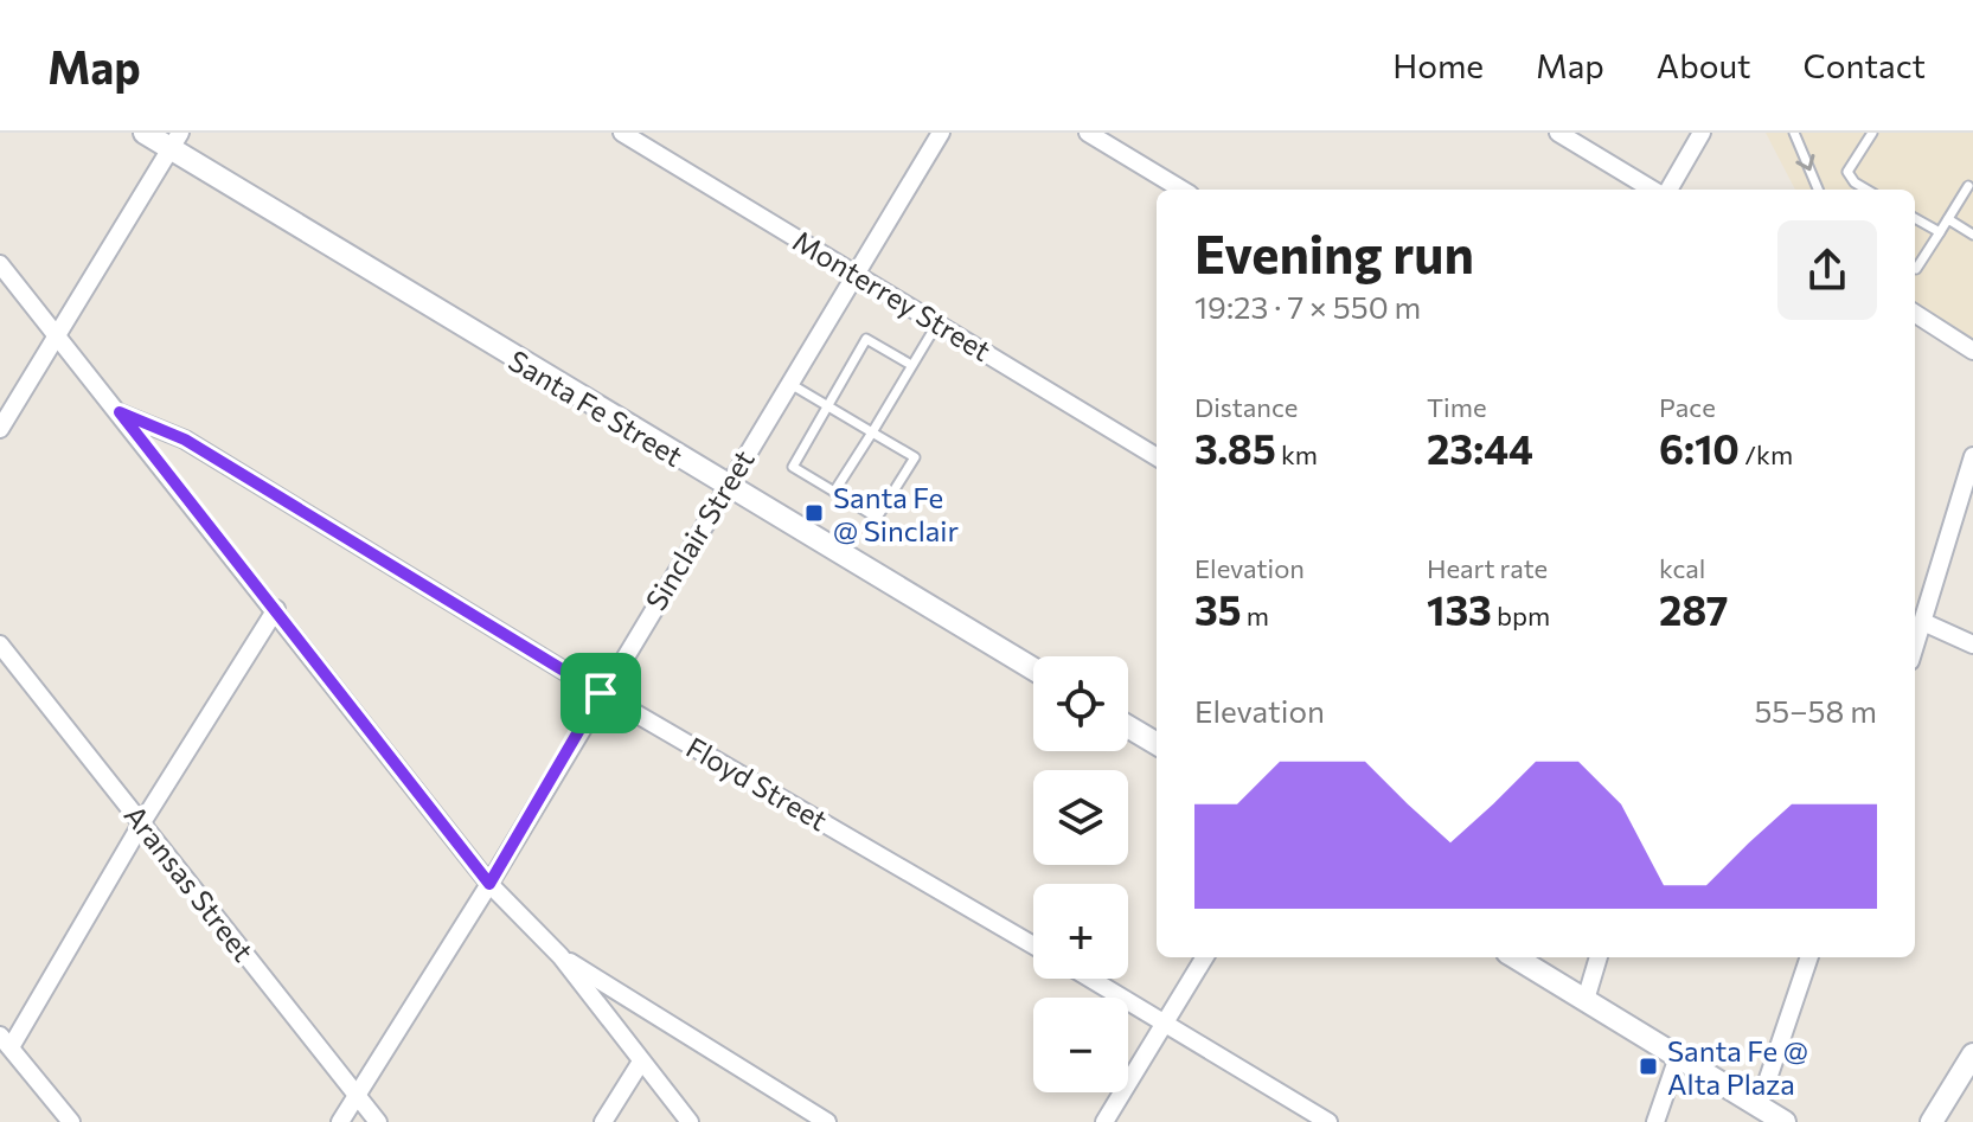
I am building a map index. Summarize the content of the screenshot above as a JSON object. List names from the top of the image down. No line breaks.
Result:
{"streets":{"main road":["Santa Fe Street"],"street":["Monterrey Street","Sinclair Street","Floyd Street","Aransas Street"]},"crossings":[["Monterrey Street","Sinclair Street"],["Santa Fe Street","Sinclair Street"],["Sinclair Street","Floyd Street"],["Sinclair Street","Aransas Street"]],"places":{"transit":["Santa Fe @ Sinclair","Santa Fe @ Alta Plaza"]},"page":{"header":"Map","nav":["Home","Map","About","Contact"],"heading":["Evening run","19:23 · 7 × 550 m"],"stats":[["Distance","3.85 km"],["Time","23:44"],["Pace","6:10 /km"],["Elevation","35 m"],["Heart rate","133 bpm"],["kcal","287"]],"map_buttons":["+","−"],"chart":["Elevation","55–58 m"]}}
